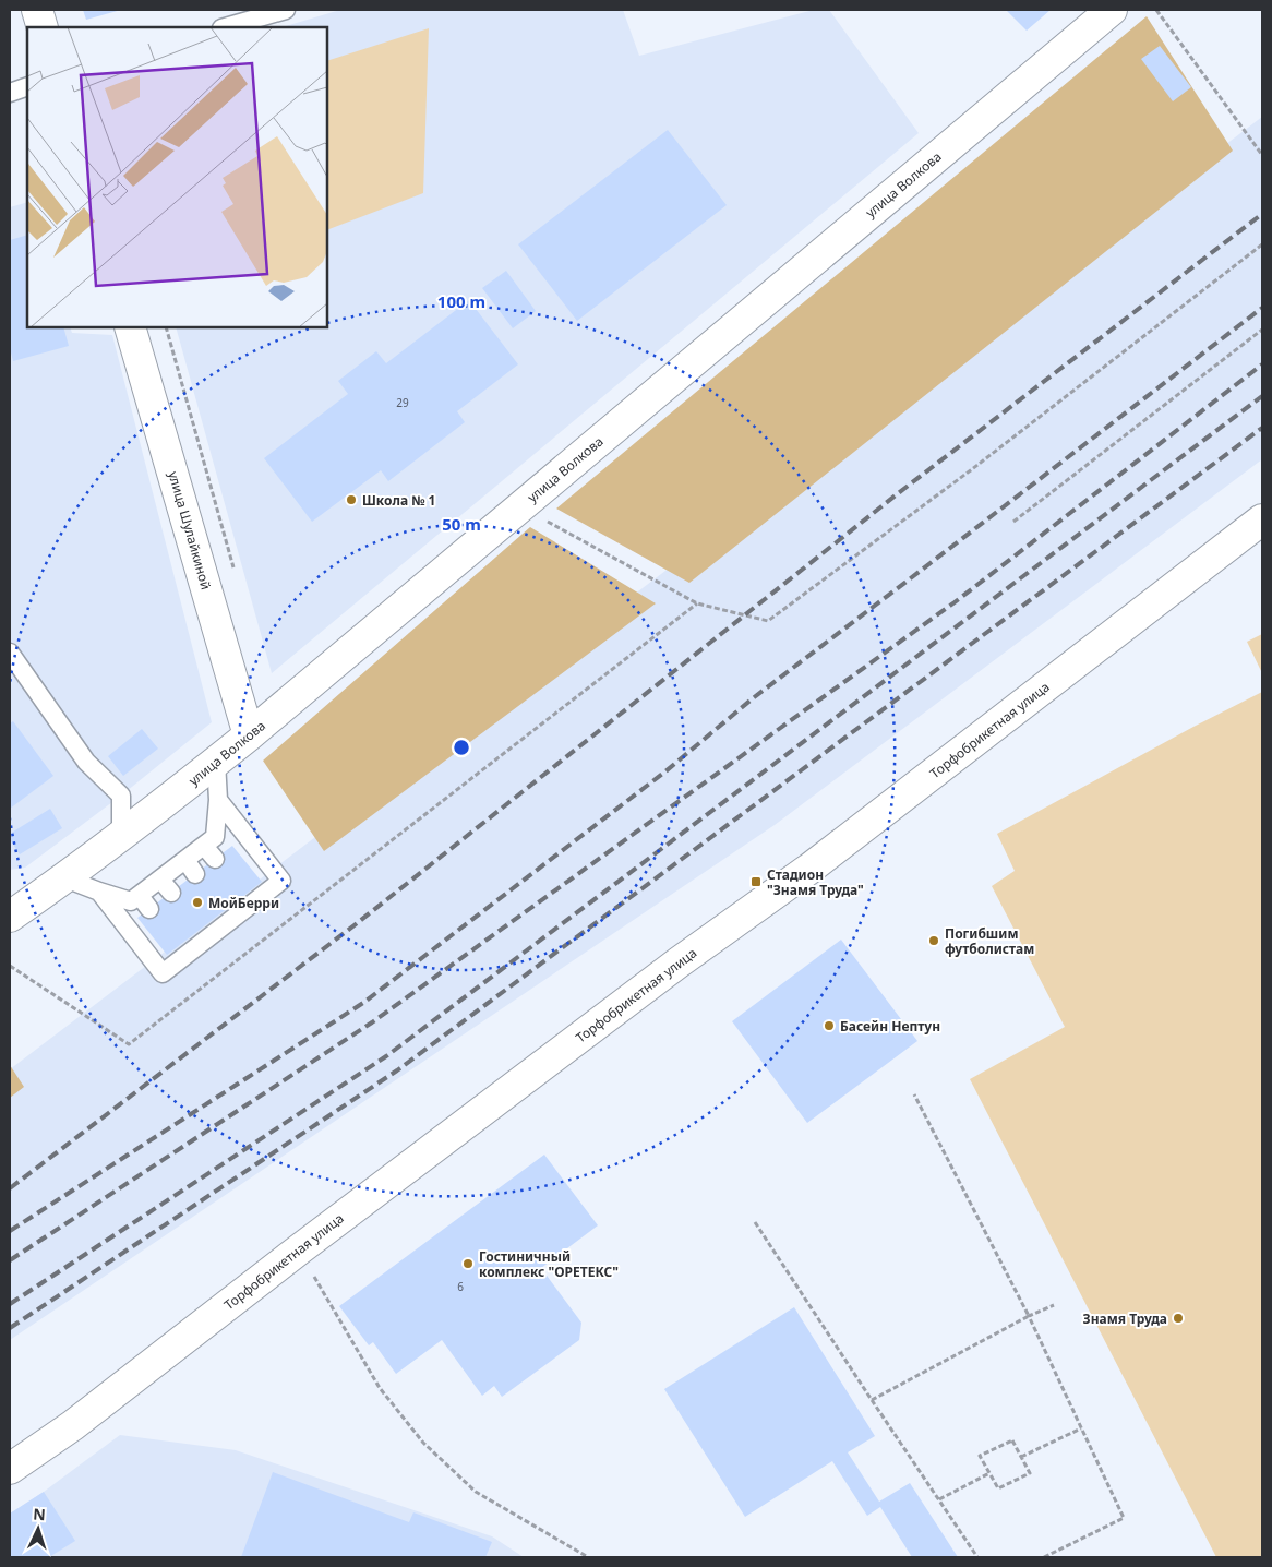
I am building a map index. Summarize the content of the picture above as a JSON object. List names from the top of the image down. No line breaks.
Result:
{"streets":{"street":["улица Волкова","улица Шулайкиной","Торфобрикетная улица"]},"crossings":[["улица Волкова","улица Шулайкиной"]],"places":{"other":["Школа № 1","МойБерри","Погибшим футболистам","Басейн Нептун","Гостиничный комплекс \"ОРЕТЕКС\"","Знамя Труда"],"transit":["Стадион \"Знамя Труда\""]},"house_numbers":["29","6"],"north":"top","rings":["100 m","50 m"]}
